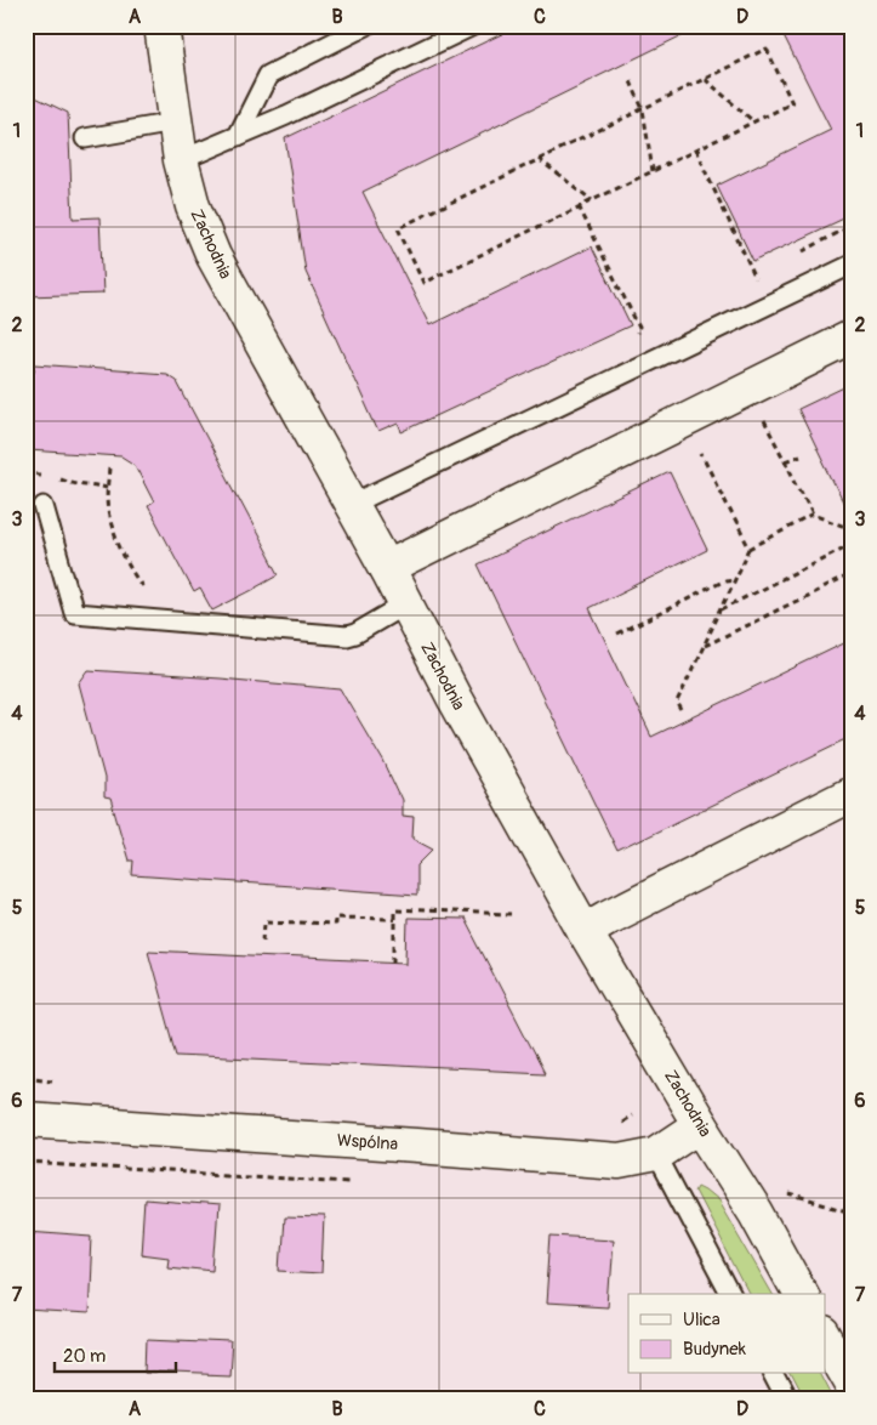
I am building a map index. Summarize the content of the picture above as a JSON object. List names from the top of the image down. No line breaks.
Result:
{"streets":{"street":["Zachodnia","Wspólna"]},"crossings":[["Zachodnia","Wspólna"]],"legend":["Ulica","Budynek"],"scale_bar":"20 m","grid":{"columns":["A","B","C","D"],"rows":["1","2","3","4","5","6","7"]}}
